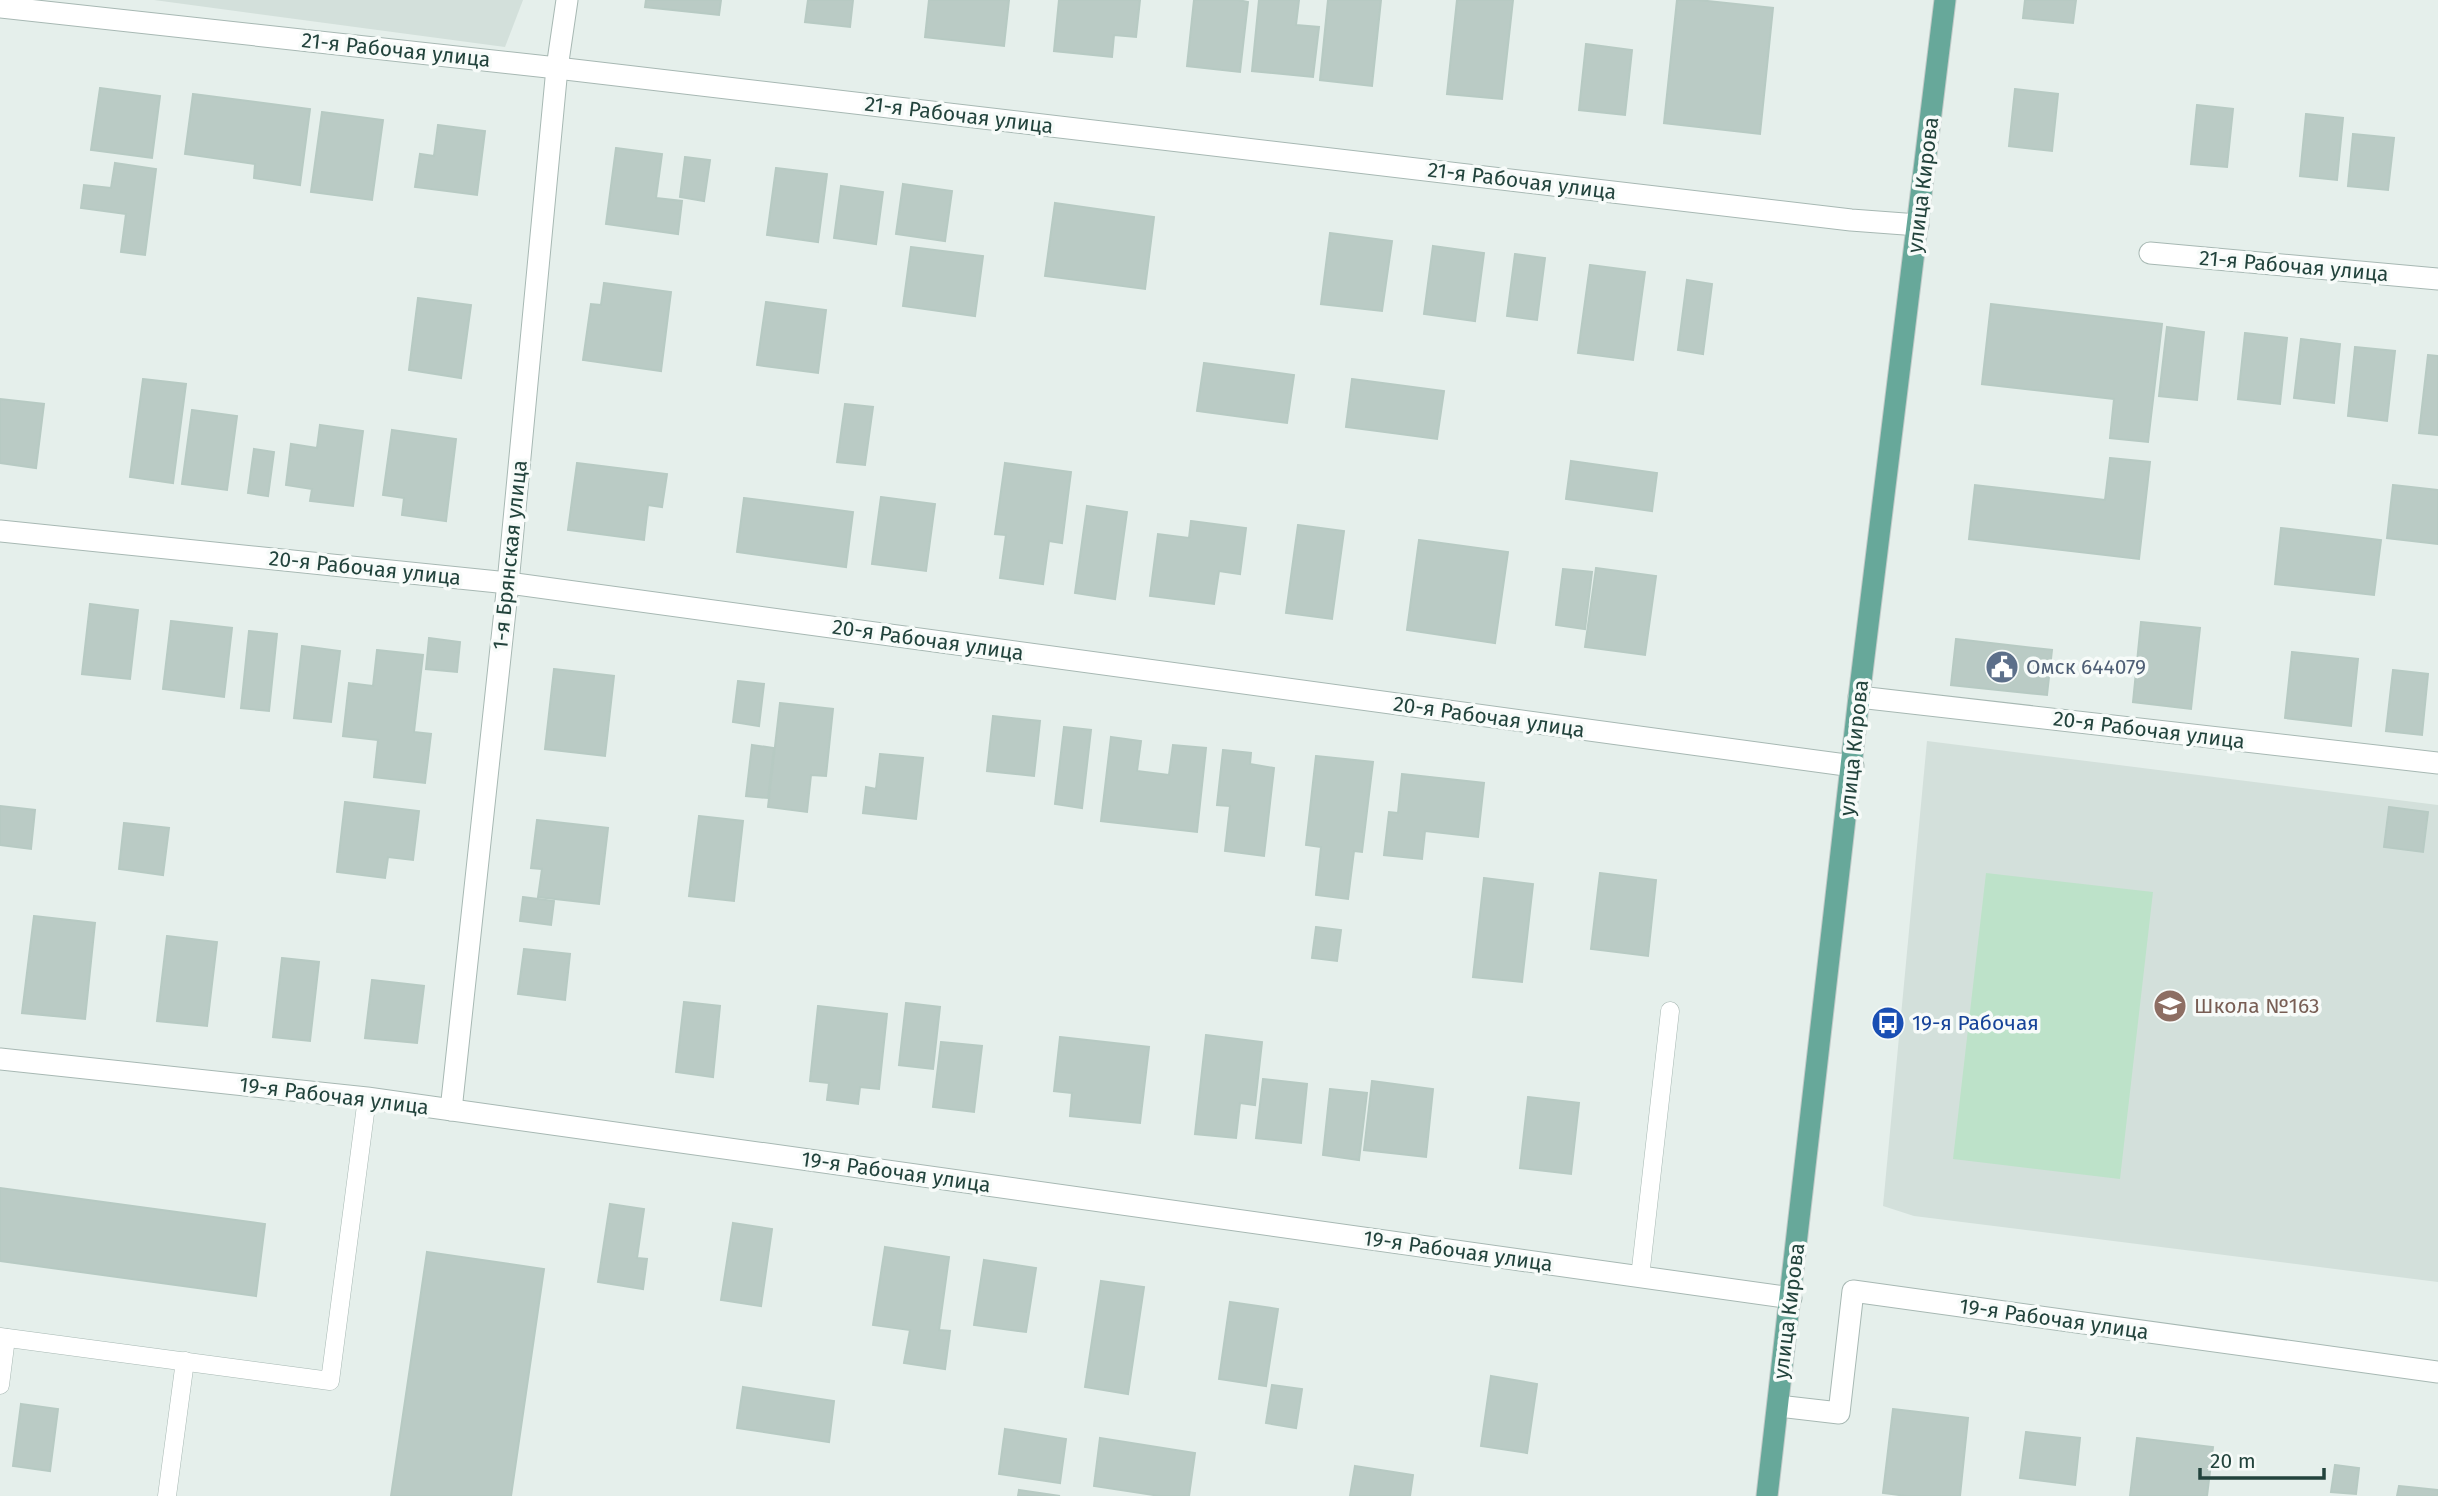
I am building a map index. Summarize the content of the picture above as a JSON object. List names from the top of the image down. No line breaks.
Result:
{"streets":{"main road":["улица Кирова"],"street":["21-я Рабочая улица","1-я Брянская улица","20-я Рабочая улица","19-я Рабочая улица"]},"crossings":[["21-я Рабочая улица","улица Кирова"],["21-я Рабочая улица","1-я Брянская улица"],["улица Кирова","20-я Рабочая улица"],["улица Кирова","19-я Рабочая улица"],["1-я Брянская улица","20-я Рабочая улица"],["1-я Брянская улица","19-я Рабочая улица"]],"places":{"public building":["Омск 644079"],"school or university":["Школа №163"],"bus stop":["19-я Рабочая"]},"scale_bar":"20 m"}
